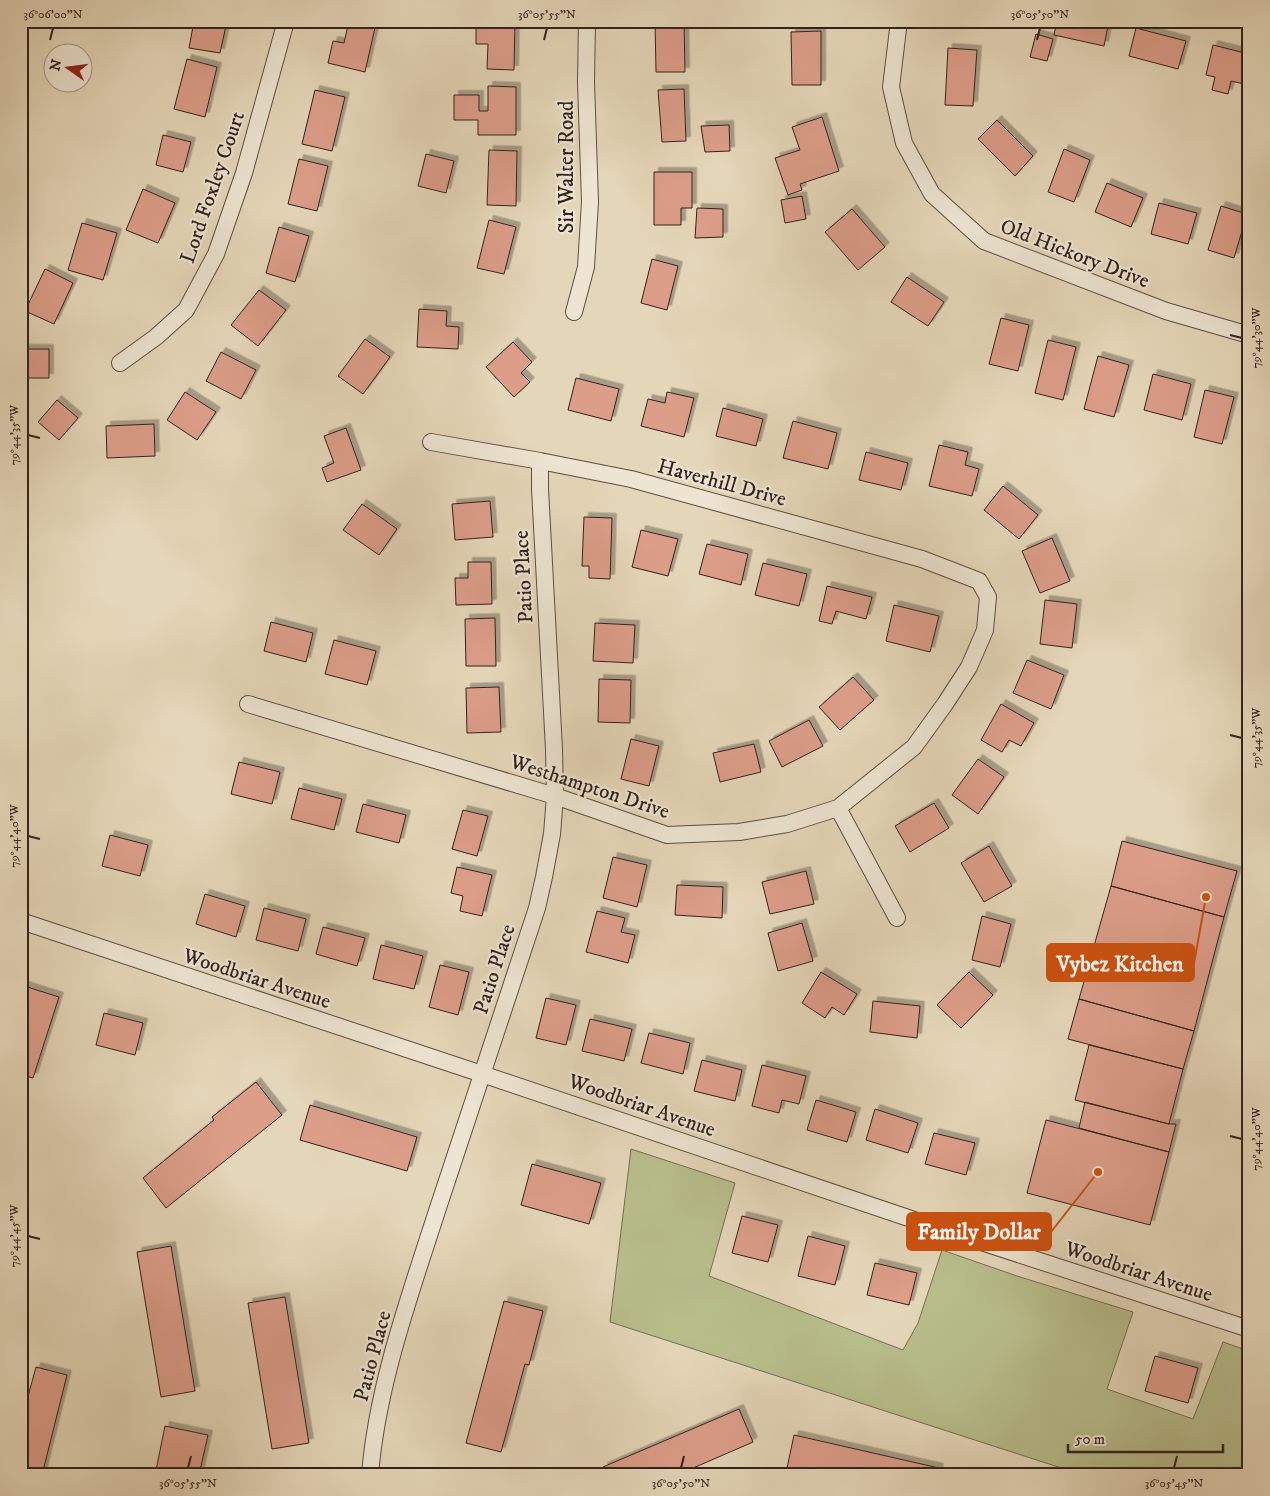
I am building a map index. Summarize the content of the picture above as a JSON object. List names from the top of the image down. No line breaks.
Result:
{"streets":{"street":["Sir Walter Road","Lord Foxley Court","Old Hickory Drive","Haverhill Drive","Patio Place","Westhampton Drive","Woodbriar Avenue"]},"crossings":[["Haverhill Drive","Patio Place"],["Haverhill Drive","Westhampton Drive"],["Patio Place","Westhampton Drive"],["Patio Place","Woodbriar Avenue"]],"places":["Vybez Kitchen","Family Dollar"],"scale_bar":"50 m","north":"left","coordinates":["36°06'00\"N","36°05'55\"N","36°05'50\"N","79°44'30\"W","79°44'35\"W","79°44'40\"W","79°44'45\"W","36°05'45\"N"]}
